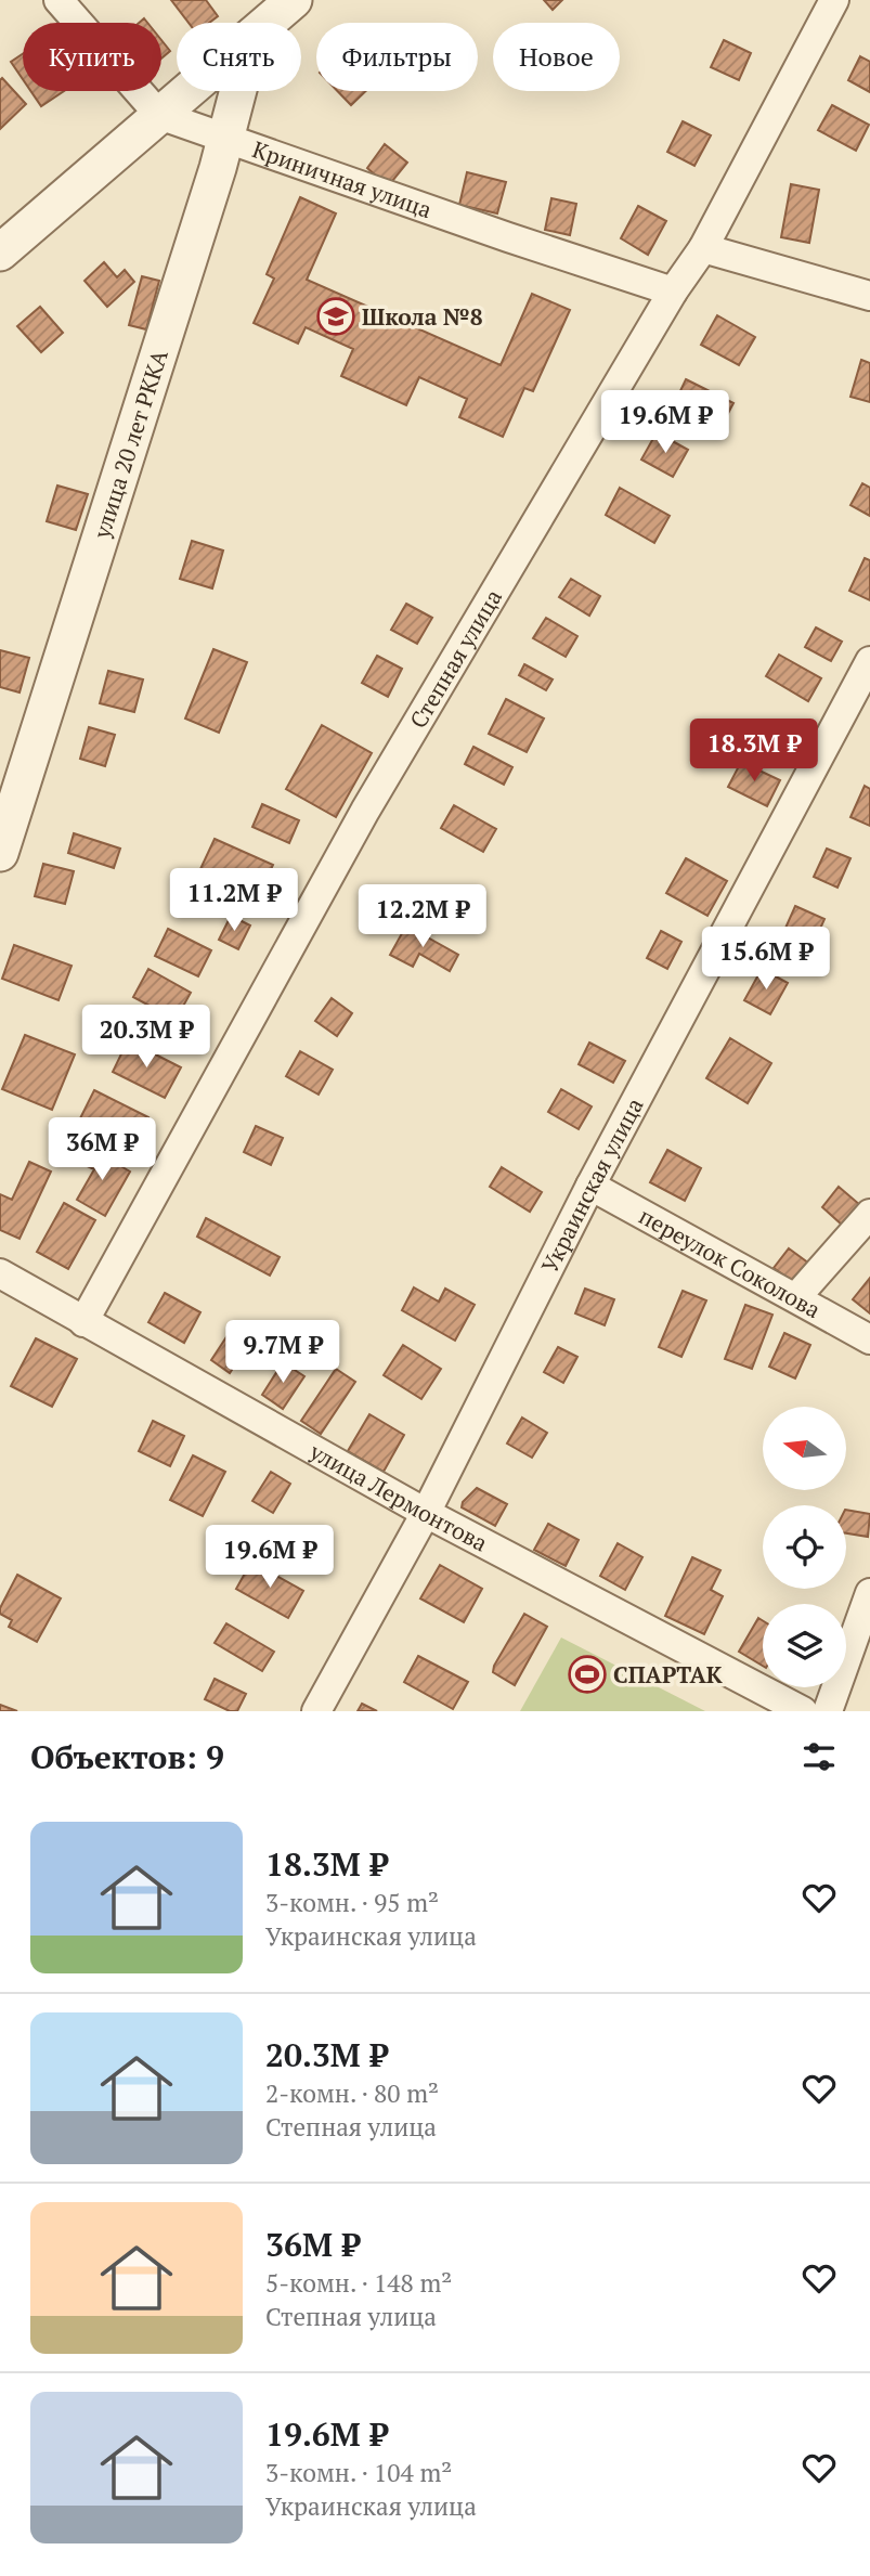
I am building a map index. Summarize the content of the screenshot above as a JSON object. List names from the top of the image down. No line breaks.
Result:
{"streets":{"street":["Криничная улица","улица 20 лет РККА","Степная улица","Украинская улица","переулок Соколова","улица Лермонтова"]},"crossings":[["Криничная улица","улица 20 лет РККА"],["Криничная улица","Степная улица"],["Степная улица","улица Лермонтова"],["Украинская улица","переулок Соколова"],["Украинская улица","улица Лермонтова"]],"places":{"school or university":["Школа №8"],"sports":["СПАРТАК"]},"north":"left","page":{"chip":["Купить","Снять","Фильтры","Новое"],"price":["19.6M ₽","18.3M ₽","11.2M ₽","12.2M ₽","15.6M ₽","20.3M ₽","36M ₽","9.7M ₽","19.6M ₽"],"heading":"Объектов: 9","list":[{"name":"18.3M ₽","note":"3-комн. · 95 m² · Украинская улица"},{"name":"20.3M ₽","note":"2-комн. · 80 m² · Степная улица"},{"name":"36M ₽","note":"5-комн. · 148 m² · Степная улица"},{"name":"19.6M ₽","note":"3-комн. · 104 m² · Украинская улица"}]}}
